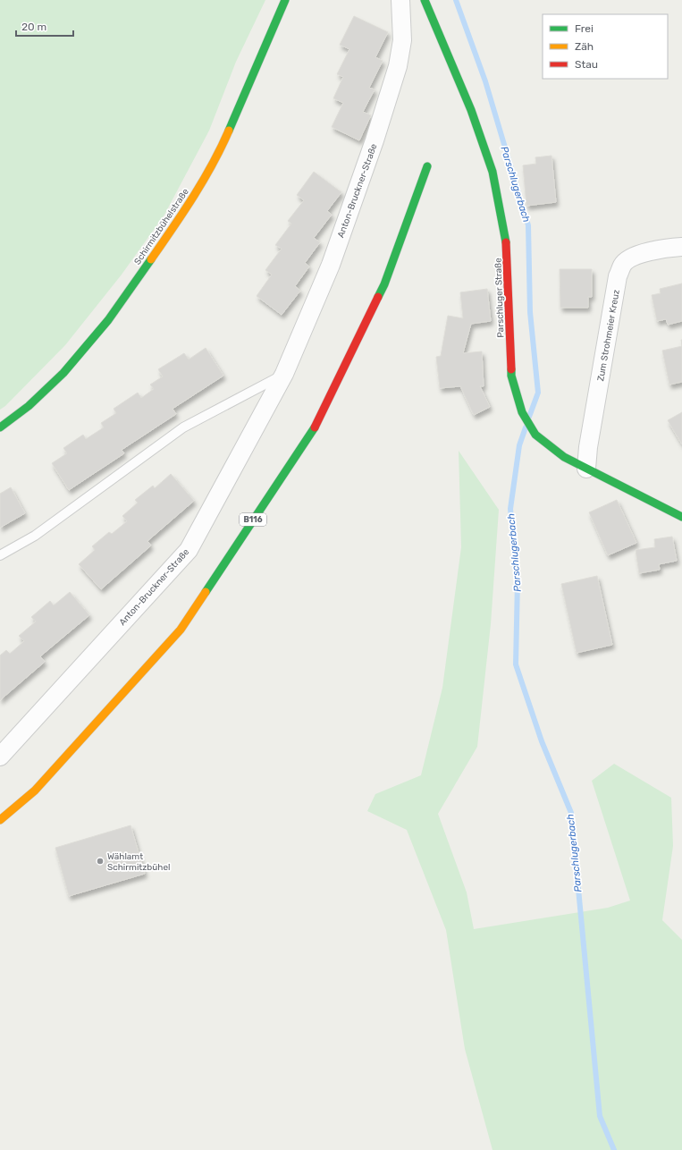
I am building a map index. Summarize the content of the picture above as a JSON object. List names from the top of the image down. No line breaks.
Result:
{"streets":{"main road":["Schirmitzbühelstraße","Parschluger Straße","B116"],"street":["Anton-Bruckner-Straße","Zum Strohmeier Kreuz"]},"crossings":[["Parschluger Straße","Zum Strohmeier Kreuz"]],"water":["Parschlugerbach"],"places":["Wählamt Schirmitzbühel"],"legend":["Frei","Zäh","Stau"],"scale_bar":"20 m"}
